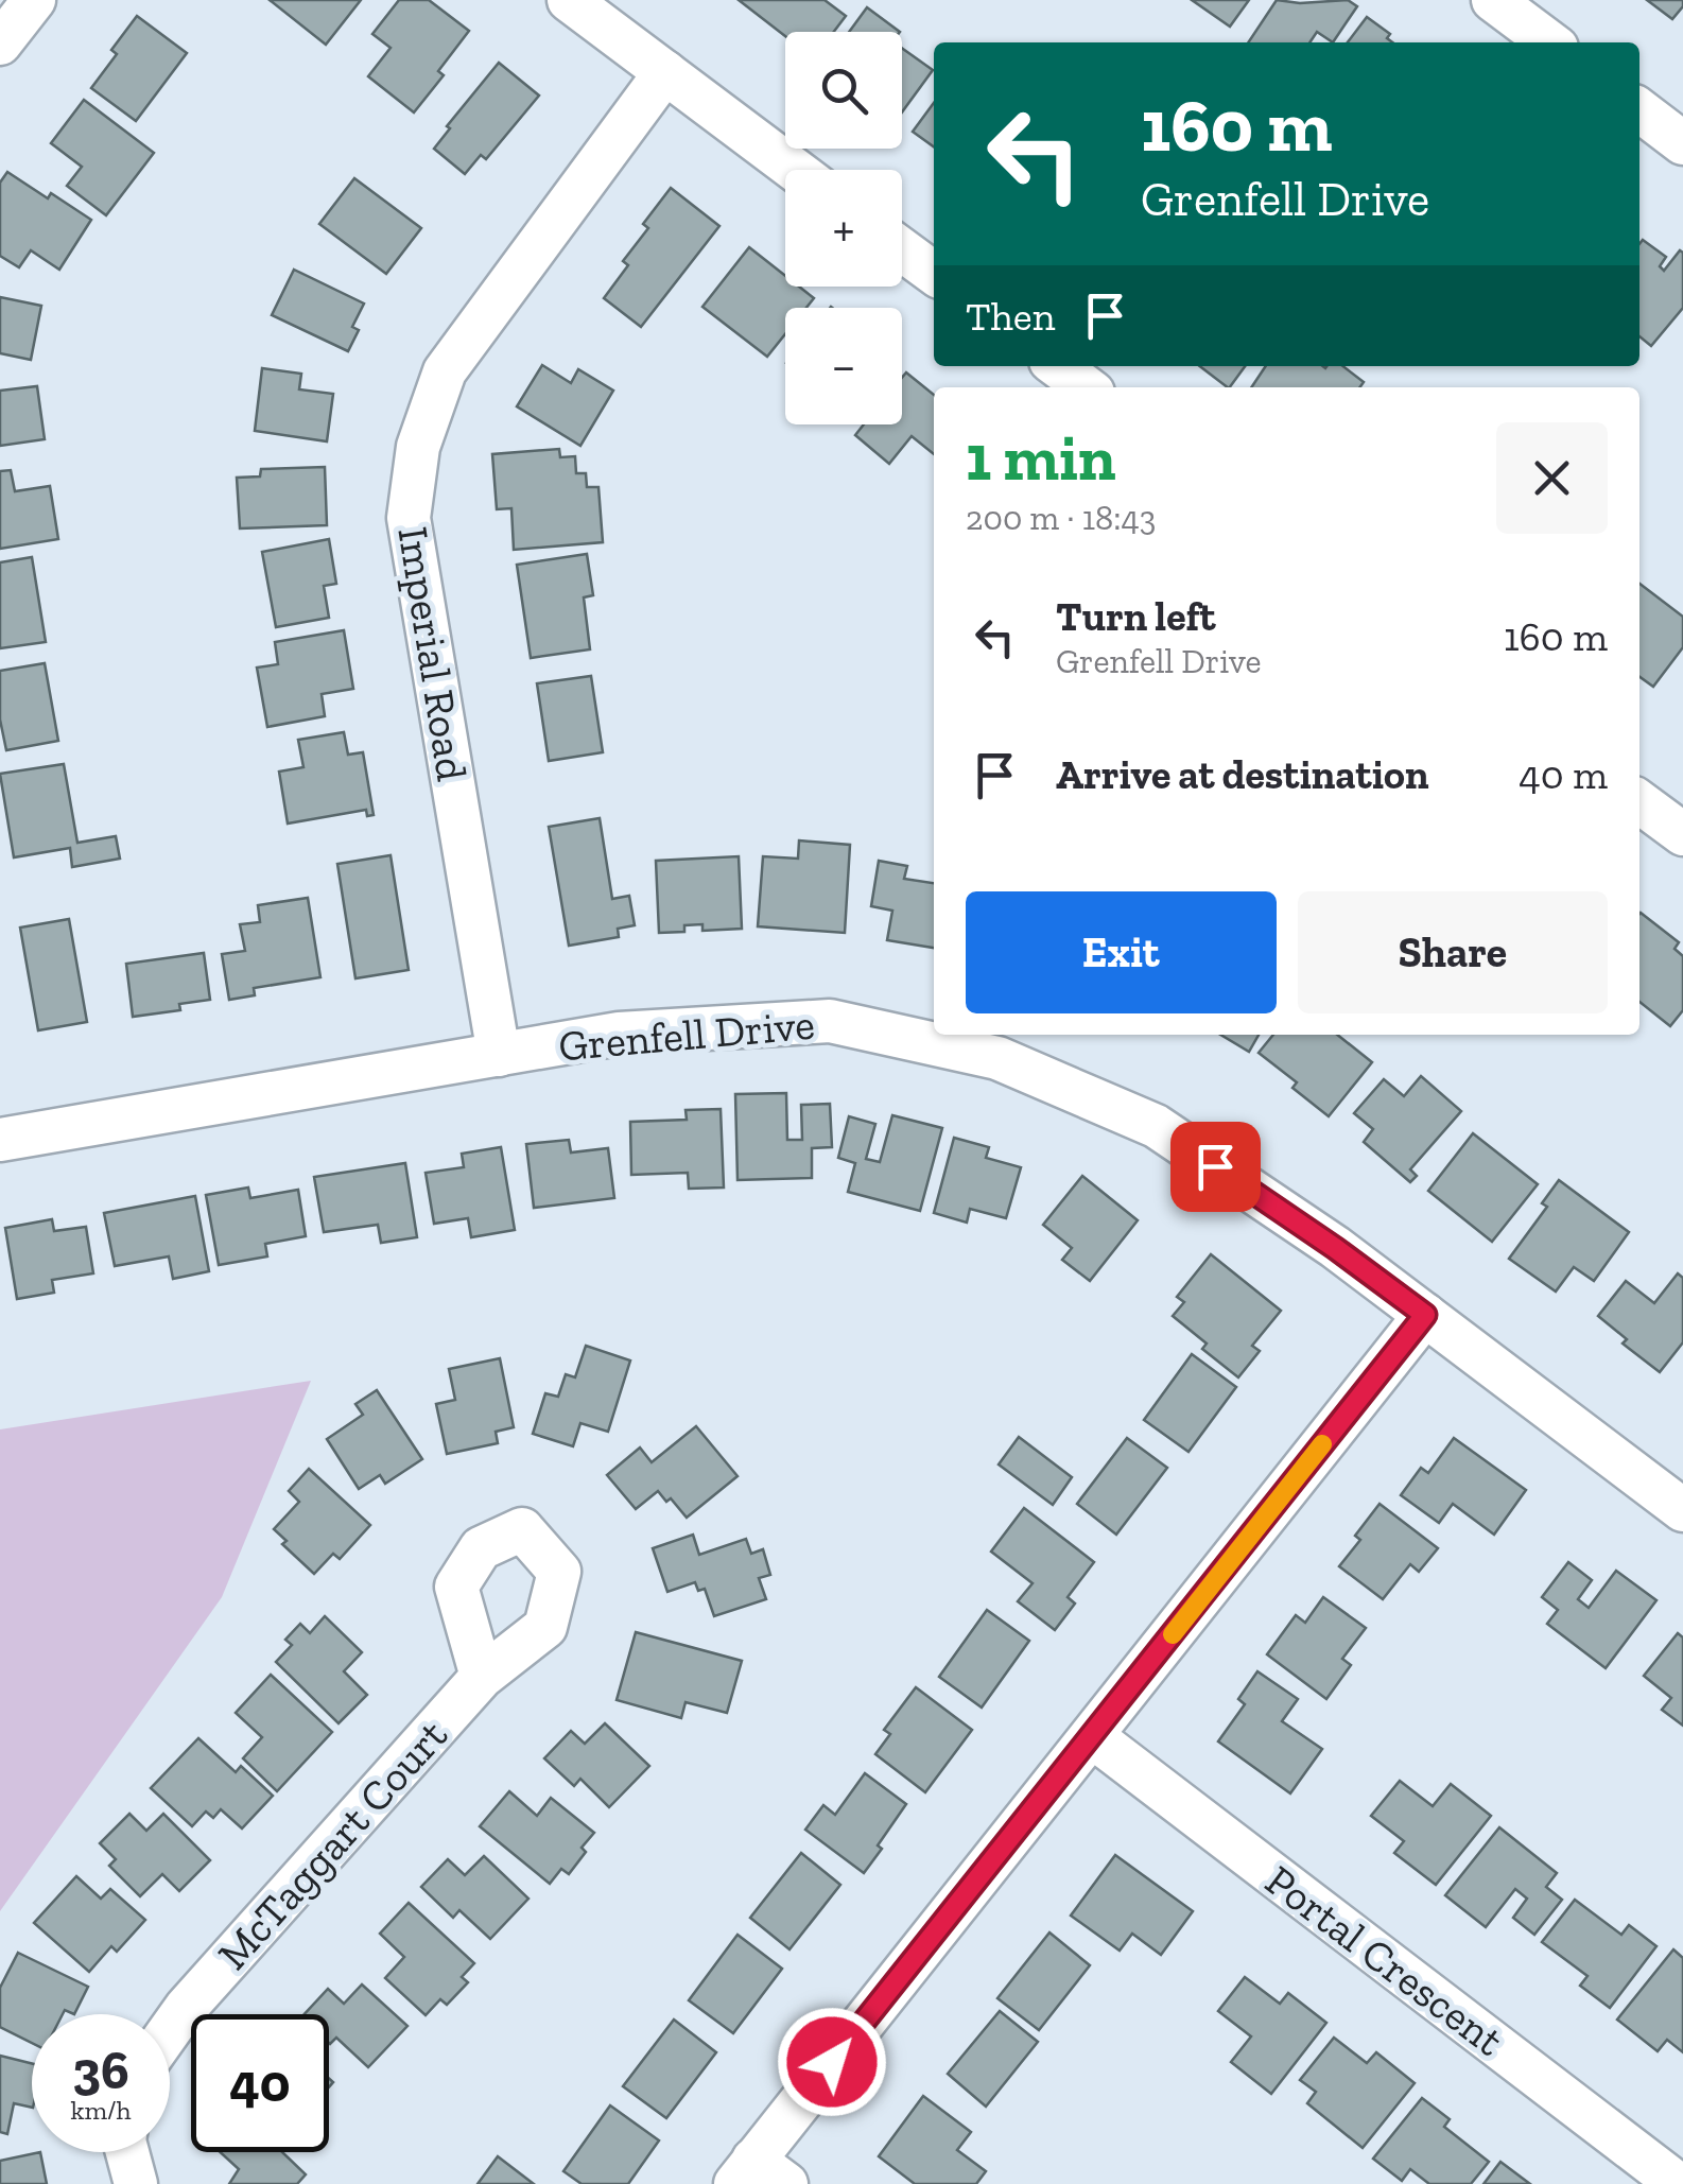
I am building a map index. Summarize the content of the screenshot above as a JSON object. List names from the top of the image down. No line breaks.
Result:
{"streets":{"street":["Imperial Road","Grenfell Drive","McTaggart Court","Portal Crescent"]},"crossings":[["Imperial Road","Grenfell Drive"]],"page":{"map_buttons":["+","−"],"turn":["160 m","Grenfell Drive"],"then":"Then","heading":["1 min","200 m · 18:43"],"list":[{"name":"Turn left","note":"Grenfell Drive","value":"160 m"},{"name":"Arrive at destination","value":"40 m"}],"buttons":["Exit","Share"],"speed":"36 km/h","limit":"40"}}
